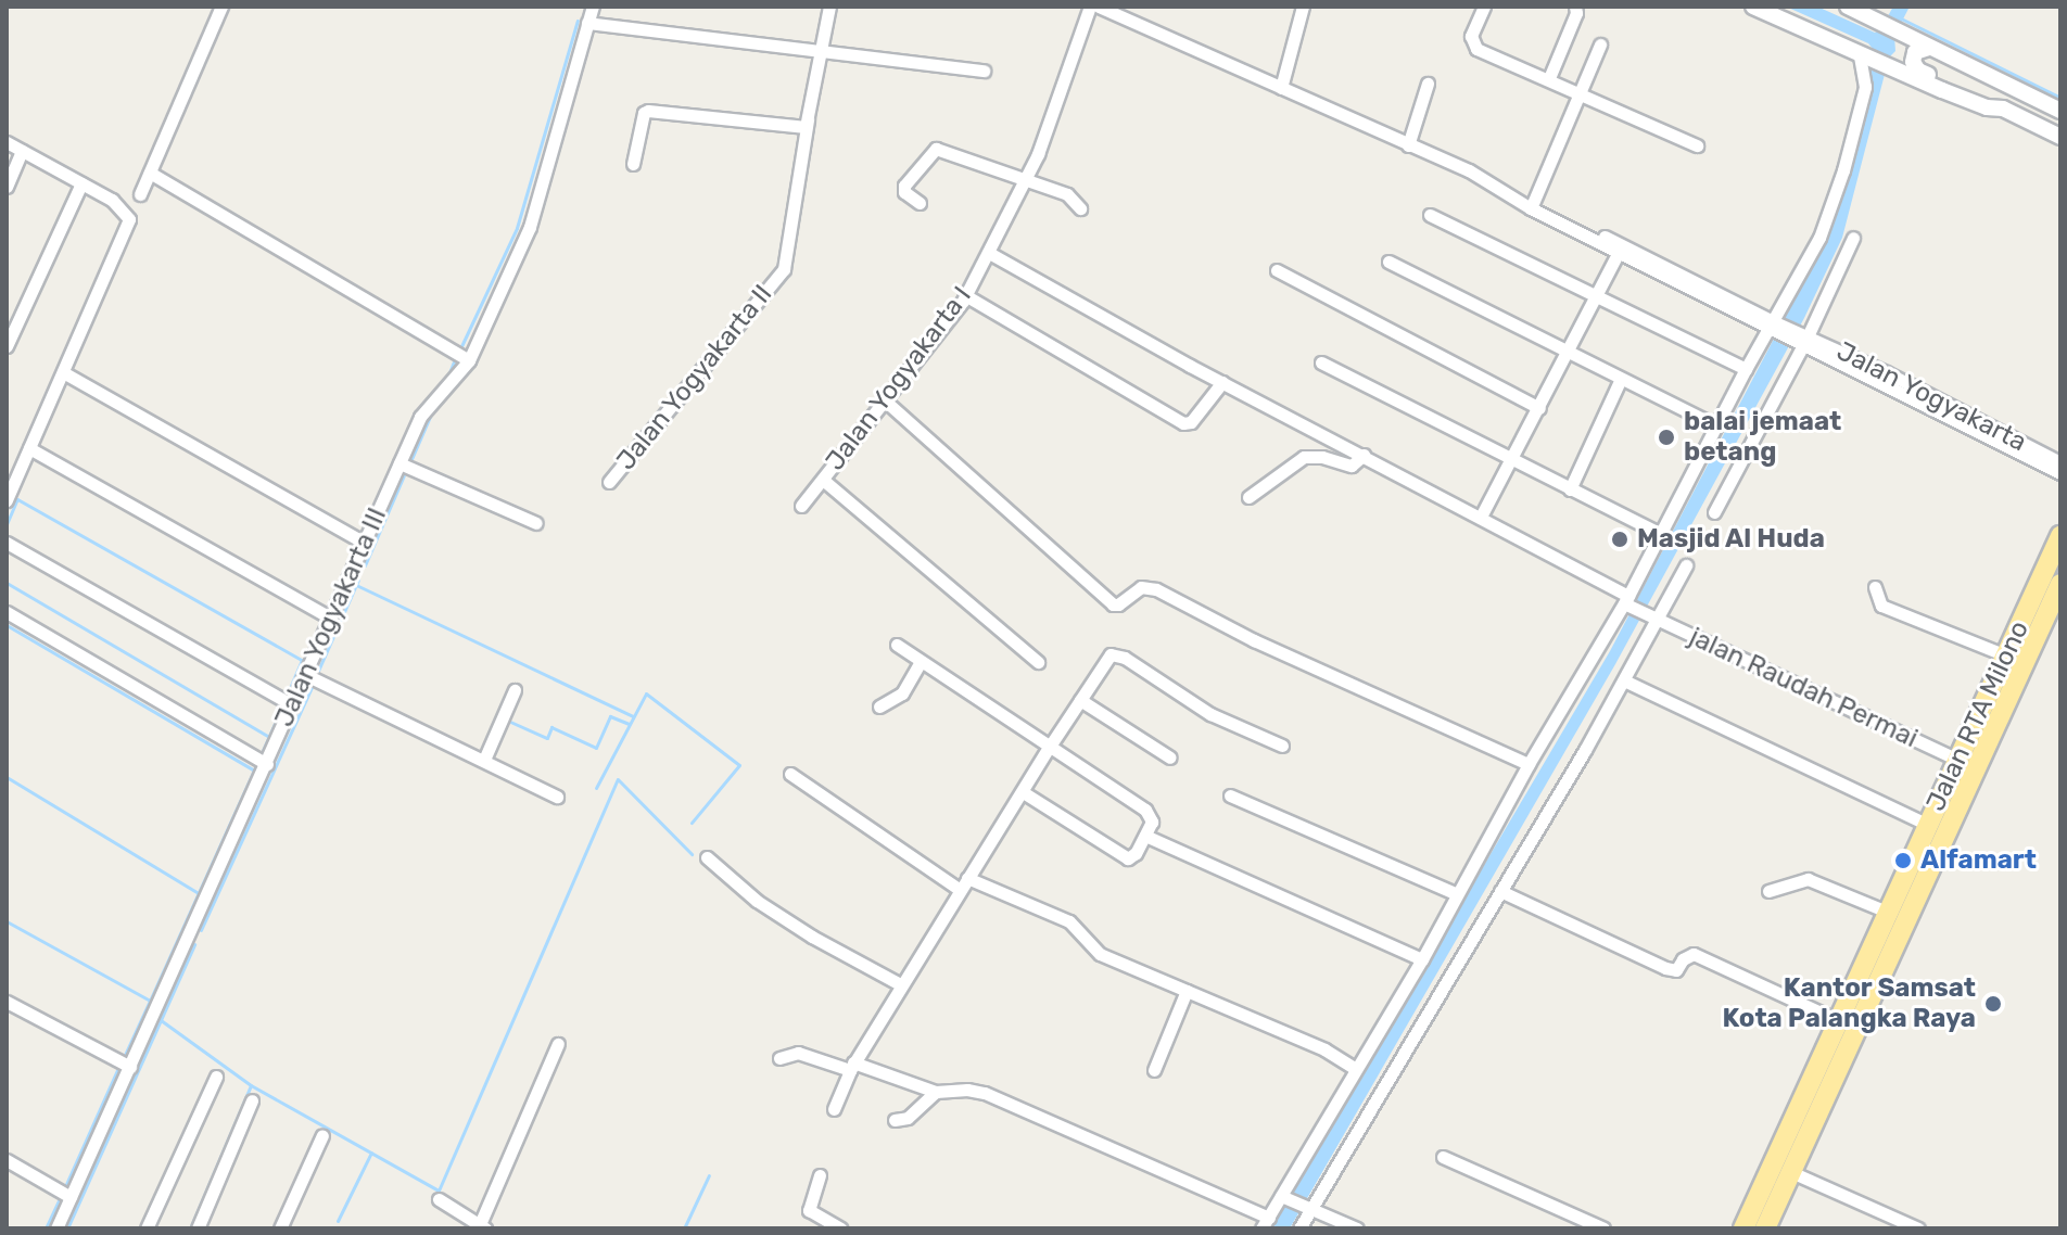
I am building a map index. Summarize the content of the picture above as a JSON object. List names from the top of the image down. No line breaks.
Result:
{"streets":{"highway":["Jalan RTA Milono"],"street":["Jalan Yogyakarta II","Jalan Yogyakarta I","Jalan Yogyakarta","Jalan Yogyakarta III","jalan Raudah Permai"]},"crossings":[["Jalan Yogyakarta I","jalan Raudah Permai"],["jalan Raudah Permai","Jalan RTA Milono"]],"places":["balai jemaat betang","Masjid Al Huda","Alfamart","Kantor Samsat Kota Palangka Raya"]}
